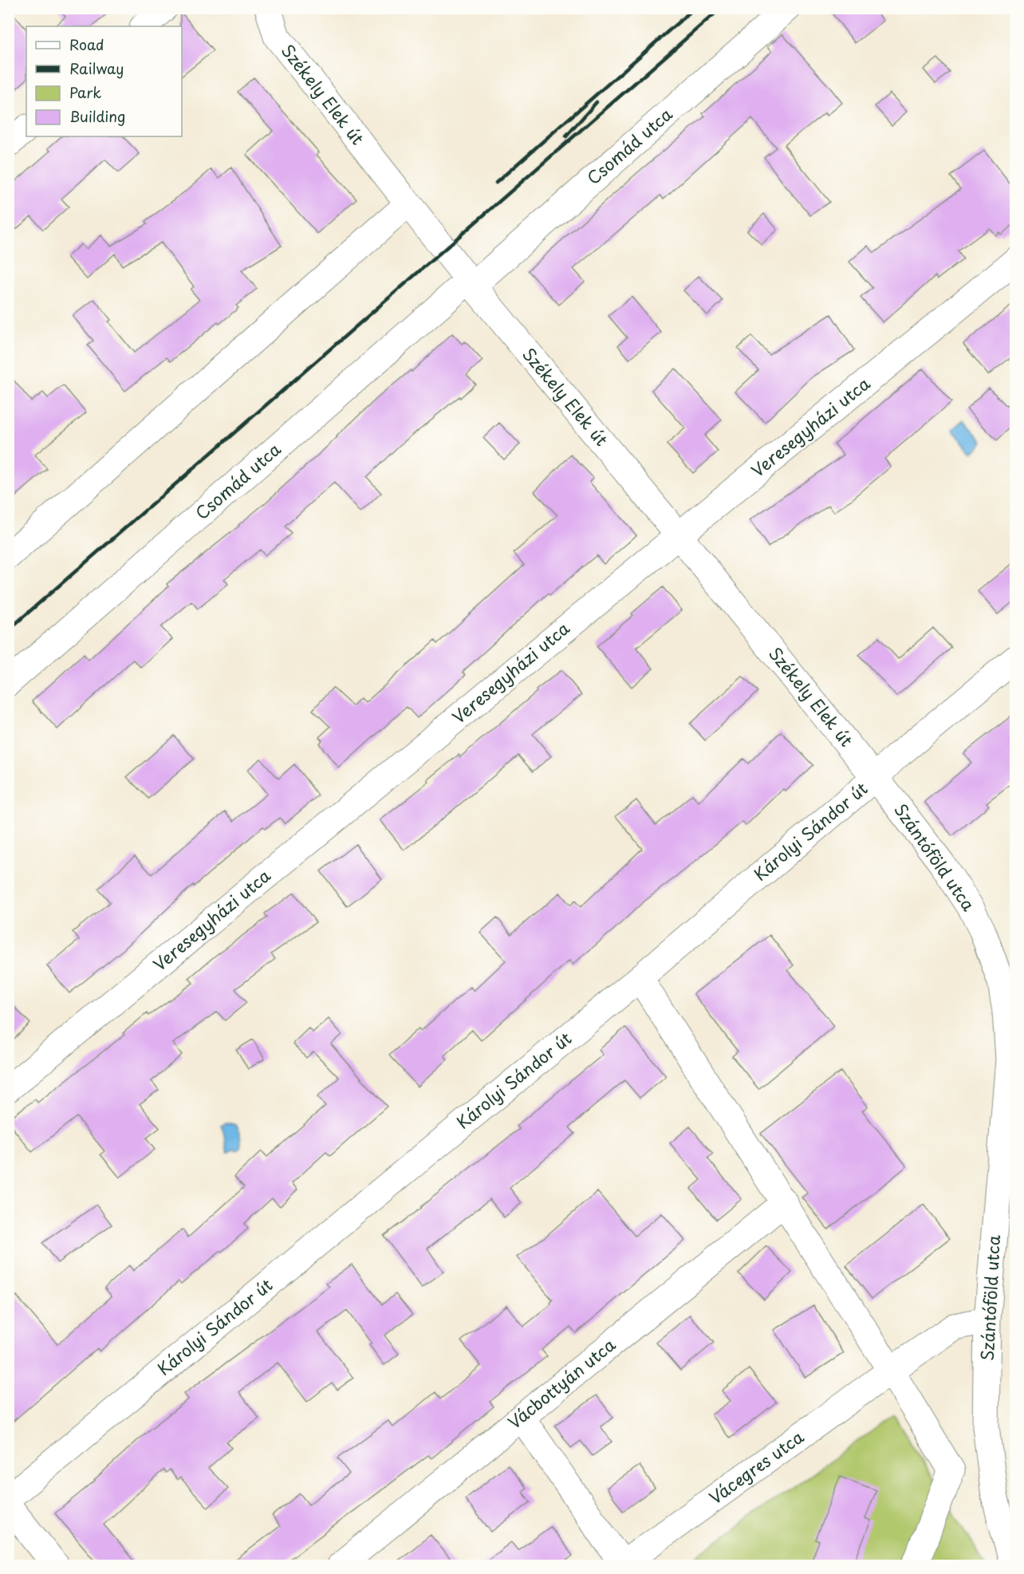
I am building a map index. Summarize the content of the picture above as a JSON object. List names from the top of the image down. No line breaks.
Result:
{"streets":{"street":["Székely Elek út","Csomád utca","Veresegyházi utca","Károlyi Sándor út","Szántóföld utca","Vácbottyán utca","Vácegres utca"]},"crossings":[["Székely Elek út","Csomád utca"],["Székely Elek út","Veresegyházi utca"],["Székely Elek út","Károlyi Sándor út"],["Székely Elek út","Szántóföld utca"],["Károlyi Sándor út","Szántóföld utca"],["Szántóföld utca","Vácegres utca"]],"legend":["Road","Railway","Park","Building"]}
